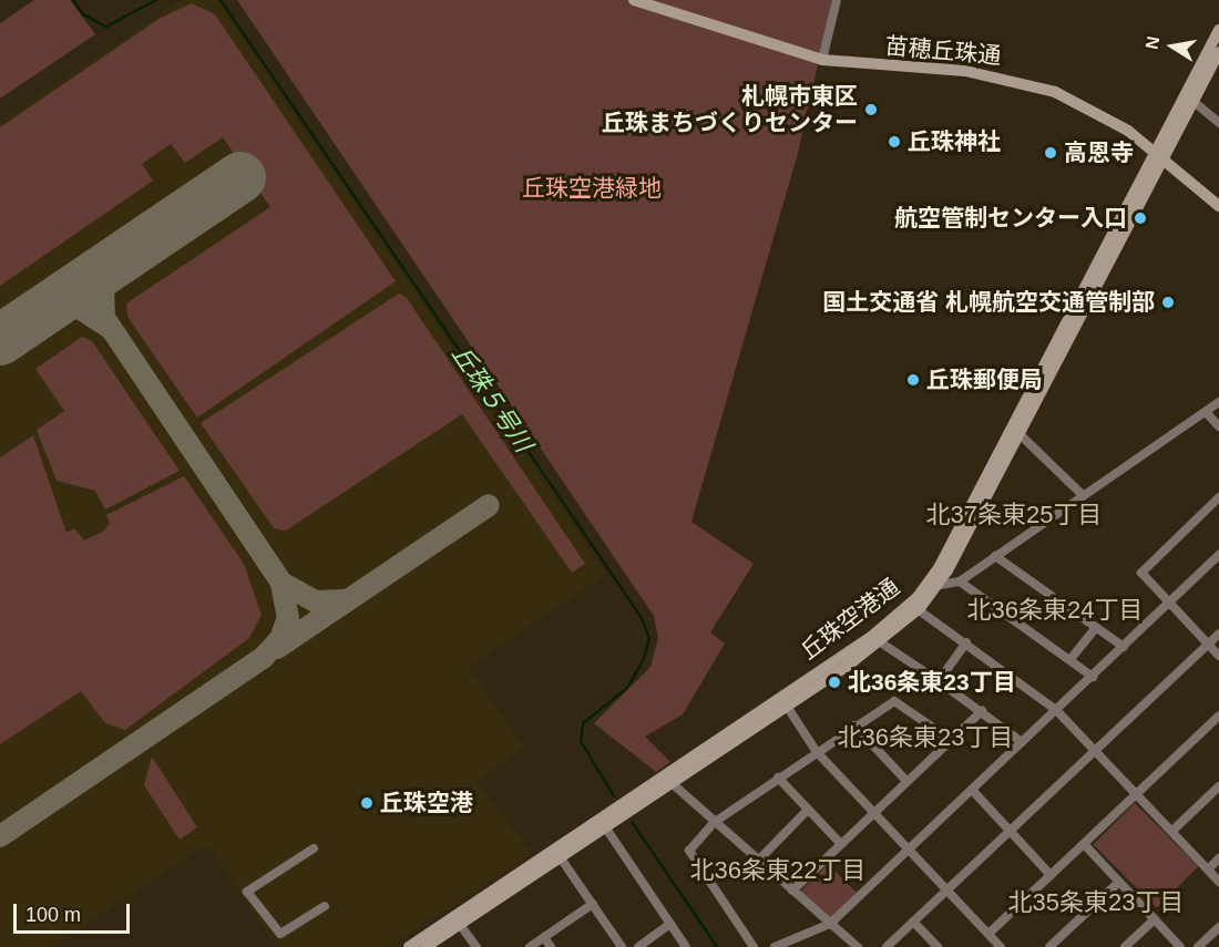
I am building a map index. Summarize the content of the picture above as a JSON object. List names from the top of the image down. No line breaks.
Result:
{"streets":{"main road":["苗穂丘珠通","丘珠空港通"]},"crossings":[["苗穂丘珠通","丘珠空港通"]],"districts":["北37条東25丁目","北36条東24丁目","北36条東23丁目","北36条東22丁目","北35条東23丁目"],"water":["丘珠５号川"],"parks":["丘珠空港緑地"],"places":["札幌市東区 丘珠まちづくりセンター","丘珠神社","高恩寺","航空管制センター入口","国土交通省 札幌航空交通管制部","丘珠郵便局","北36条東23丁目","丘珠空港"],"scale_bar":"100 m","north":"left"}
